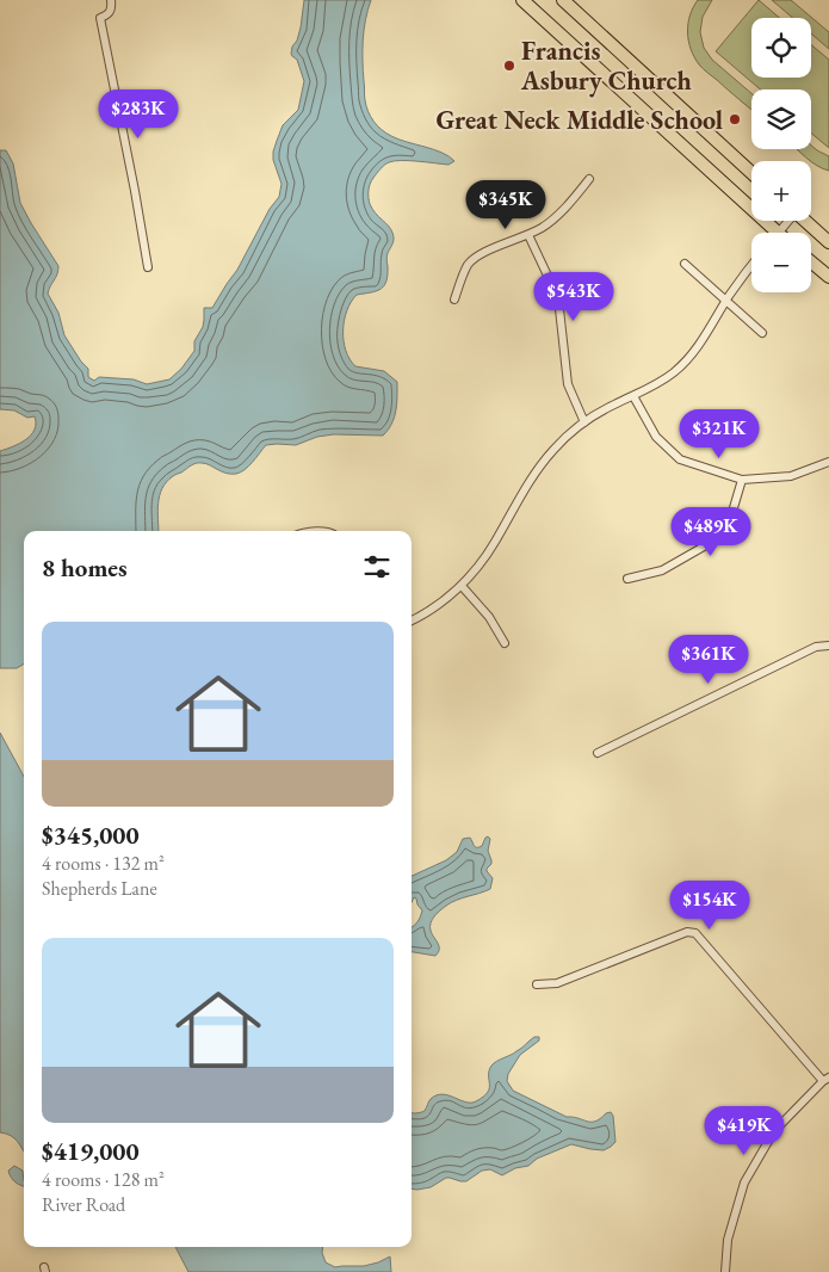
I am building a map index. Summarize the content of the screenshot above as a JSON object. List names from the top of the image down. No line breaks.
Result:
{"places":["Francis Asbury Church","Great Neck Middle School"],"page":{"map_buttons":["+","−"],"price":["$283K","$345K","$543K","$321K","$489K","$361K","$154K","$419K"],"heading":"8 homes","list":[{"name":"$345,000","note":"4 rooms · 132 m² · Shepherds Lane"},{"name":"$419,000","note":"4 rooms · 128 m² · River Road"}]}}
